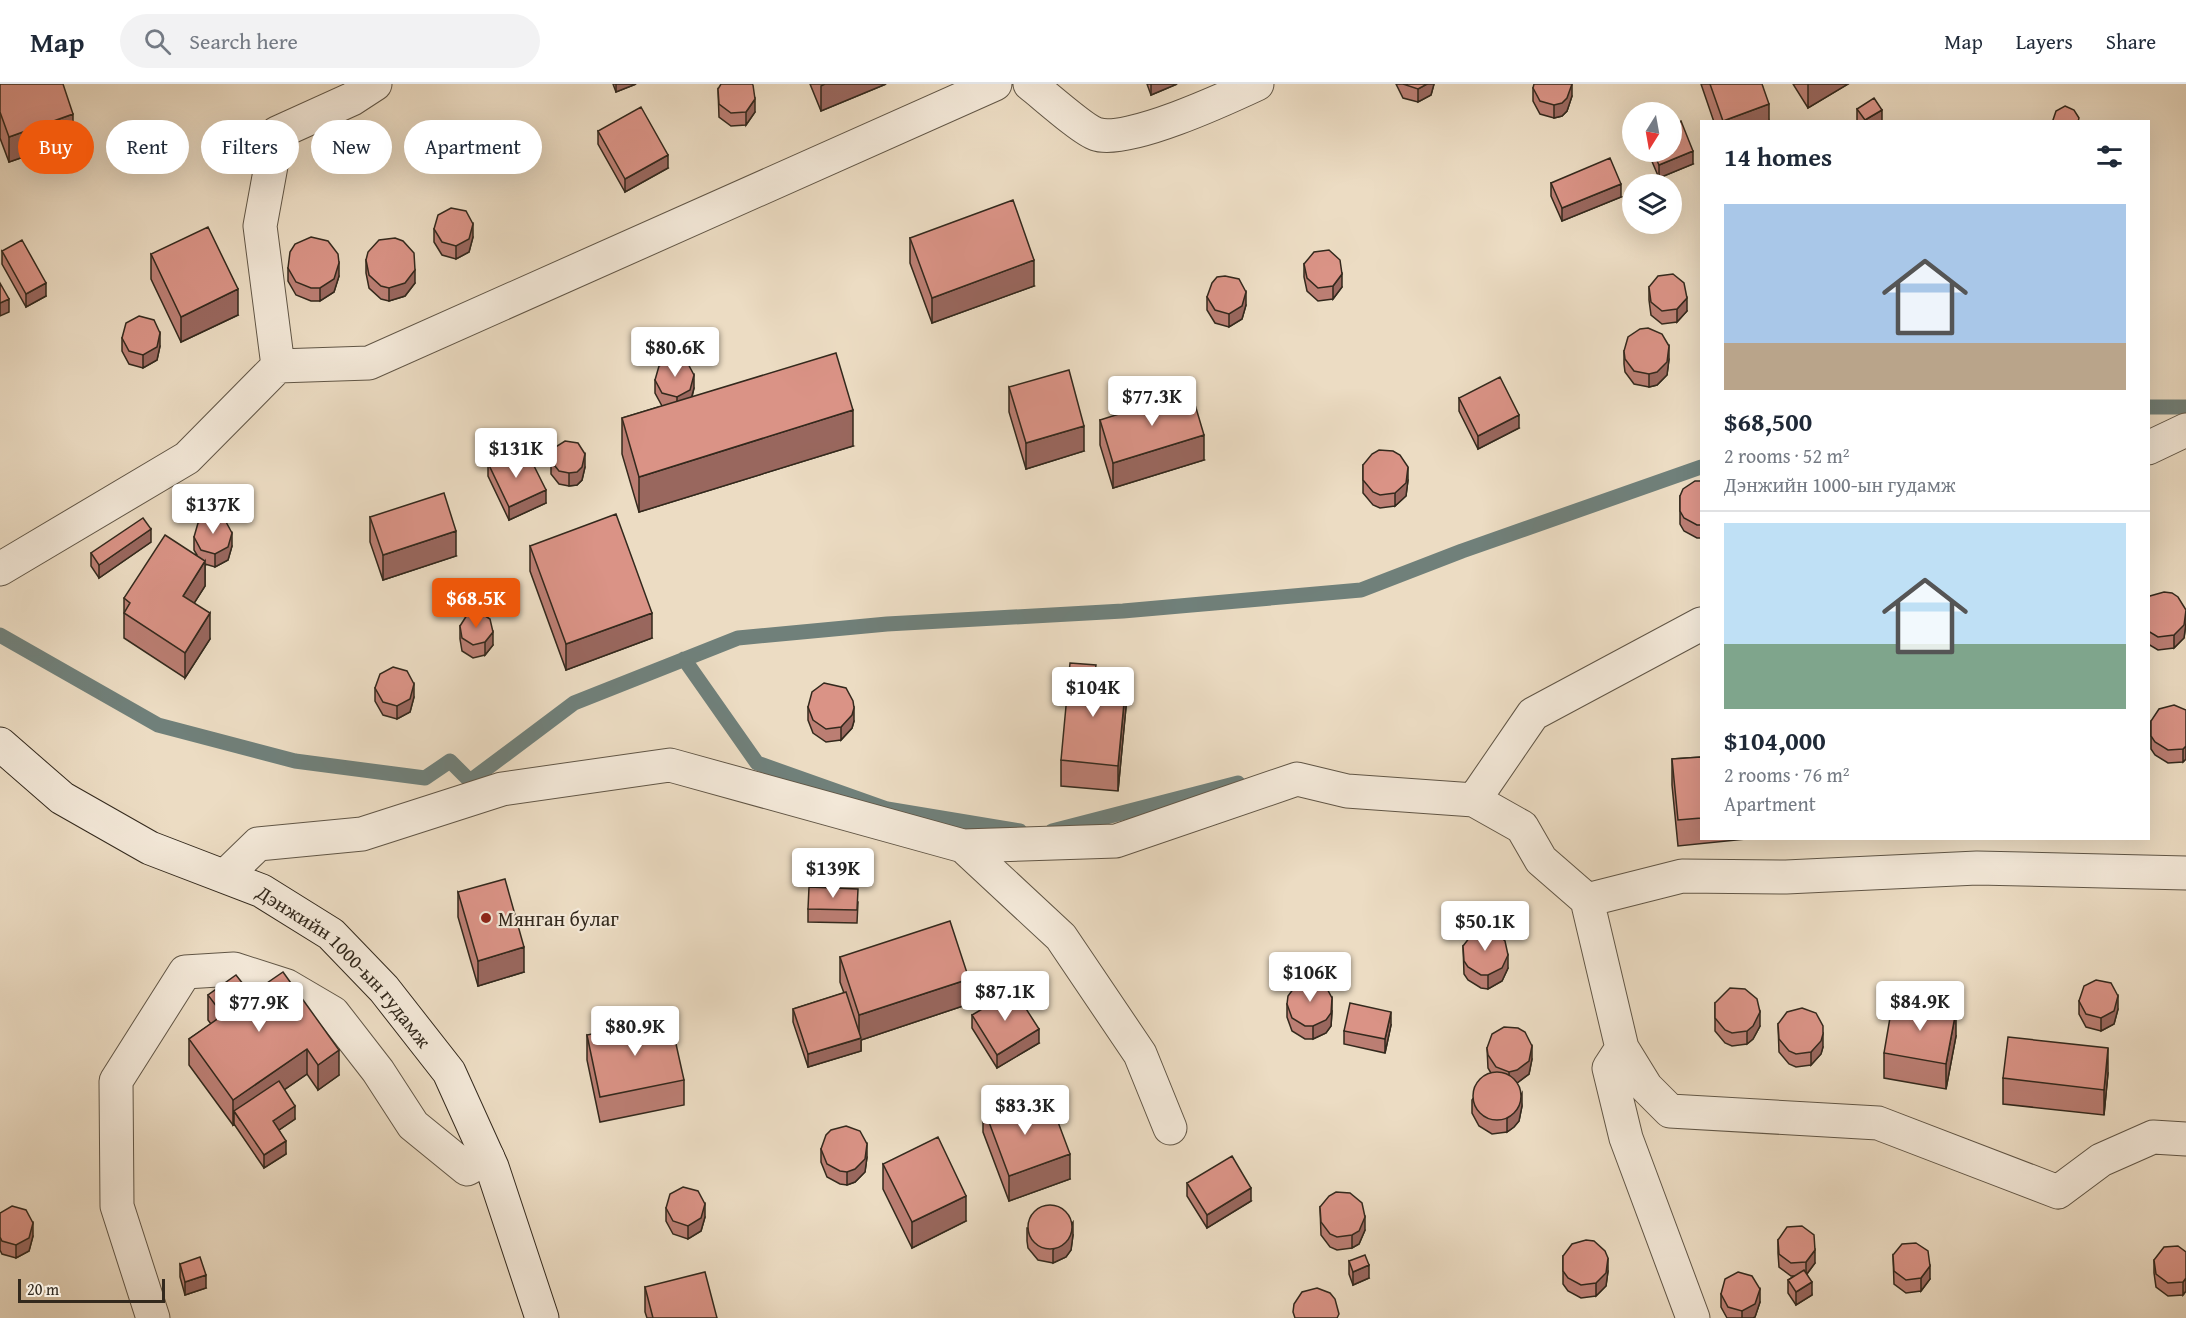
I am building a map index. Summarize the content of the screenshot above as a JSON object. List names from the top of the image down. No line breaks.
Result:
{"streets":{"street":["Дэнжийн 1000-ын гудамж"]},"places":["Мянган булаг"],"scale_bar":"20 m","north":"bottom","page":{"header":"Map","search":"Search here","nav":["Map","Layers","Share"],"chip":["Buy","Rent","Filters","New","Apartment"],"heading":"14 homes","list":[{"name":"$68,500","note":"2 rooms · 52 m² · Дэнжийн 1000-ын гудамж"},{"name":"$104,000","note":"2 rooms · 76 m² · Apartment"}],"price":["$80.6K","$77.3K","$131K","$137K","$68.5K","$104K","$139K","$50.1K","$106K","$87.1K","$84.9K","$77.9K","$80.9K","$83.3K"],"scale":"20 m"}}
